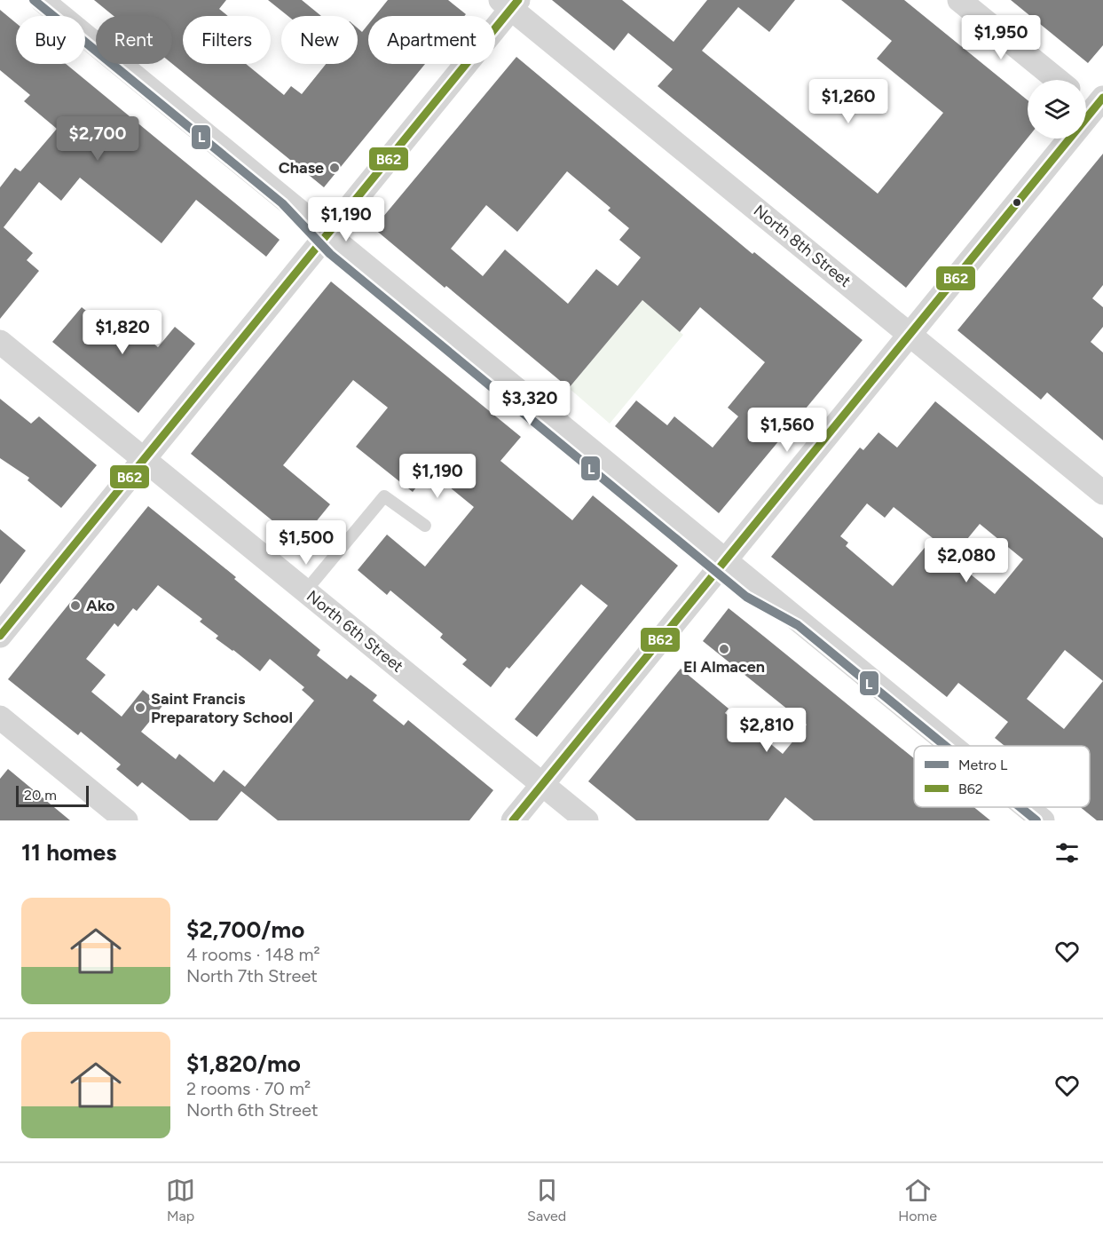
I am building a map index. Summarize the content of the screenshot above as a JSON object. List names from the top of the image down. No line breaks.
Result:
{"streets":{"street":["North 8th Street","North 6th Street"]},"places":["Chase","Ako","El Almacen","Saint Francis Preparatory School"],"lines":["metro line L","transit line B62"],"legend":["Metro L","B62"],"scale_bar":"20 m","page":{"price":["$1,950","$1,260","$2,700","$1,190","$1,820","$3,320","$1,560","$1,190","$1,500","$2,080","$2,810"],"chip":["Buy","Rent","Filters","New","Apartment"],"scale":"20 m","heading":"11 homes","list":[{"name":"$2,700/mo","note":"4 rooms · 148 m² · North 7th Street"},{"name":"$1,820/mo","note":"2 rooms · 70 m² · North 6th Street"}],"tabs":["Map","Saved","Home"]}}
